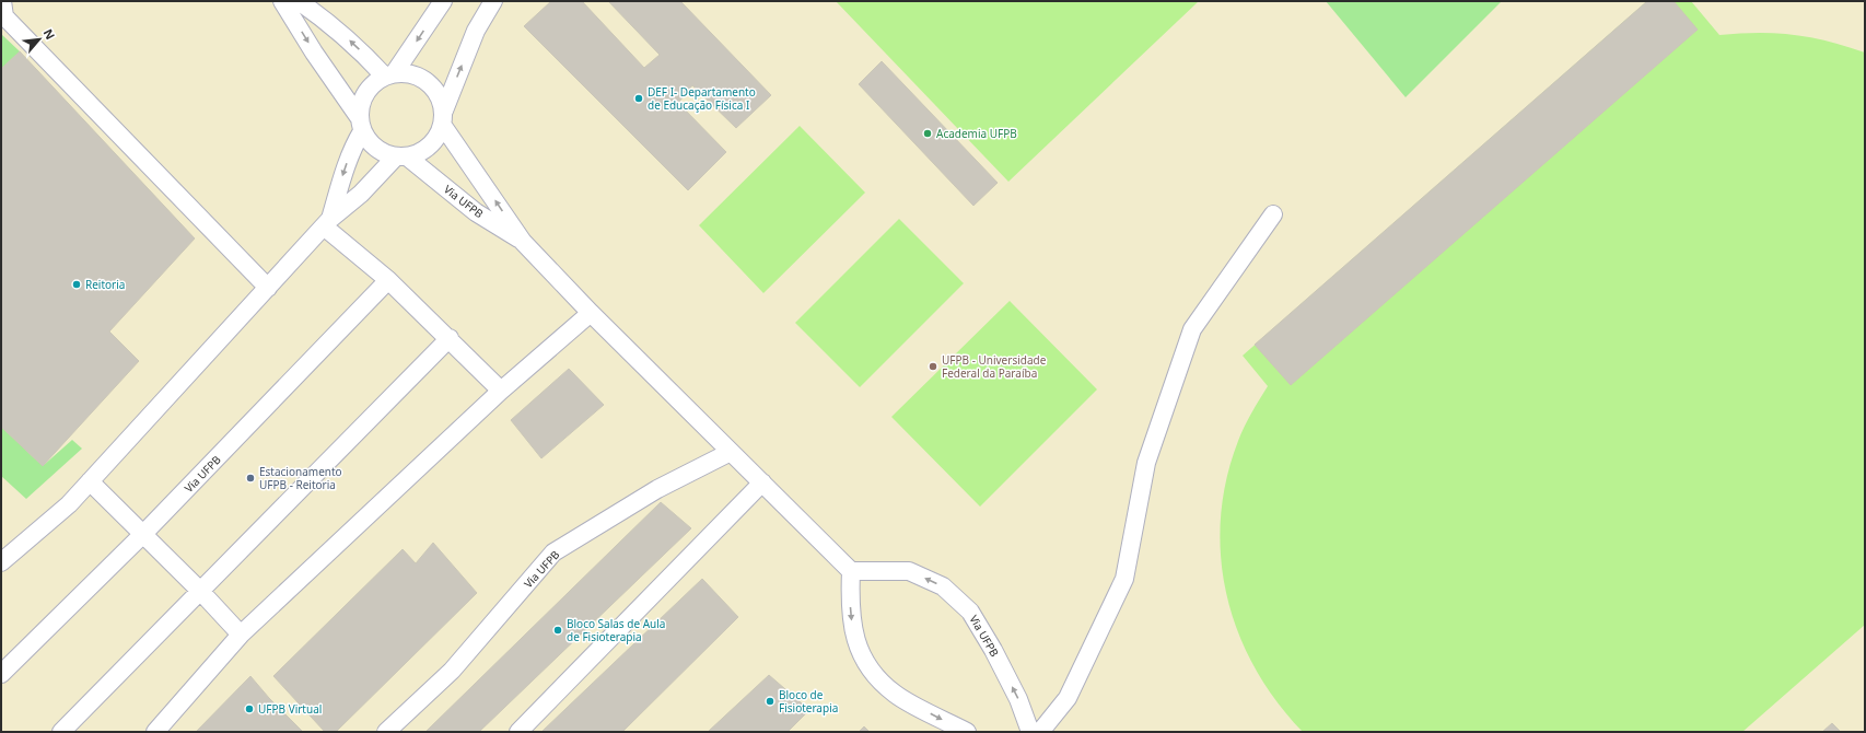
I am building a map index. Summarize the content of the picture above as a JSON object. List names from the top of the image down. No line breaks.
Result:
{"streets":{"lane":["Via UFPB"]},"places":["DEF I- Departamento de Educação Física I","Academia UFPB","Reitoria","UFPB - Universidade Federal da Paraíba","Estacionamento UFPB - Reitoria","Bloco Salas de Aula de Fisioterapia","Bloco de Fisioterapia","UFPB Virtual"],"north":"top right"}
